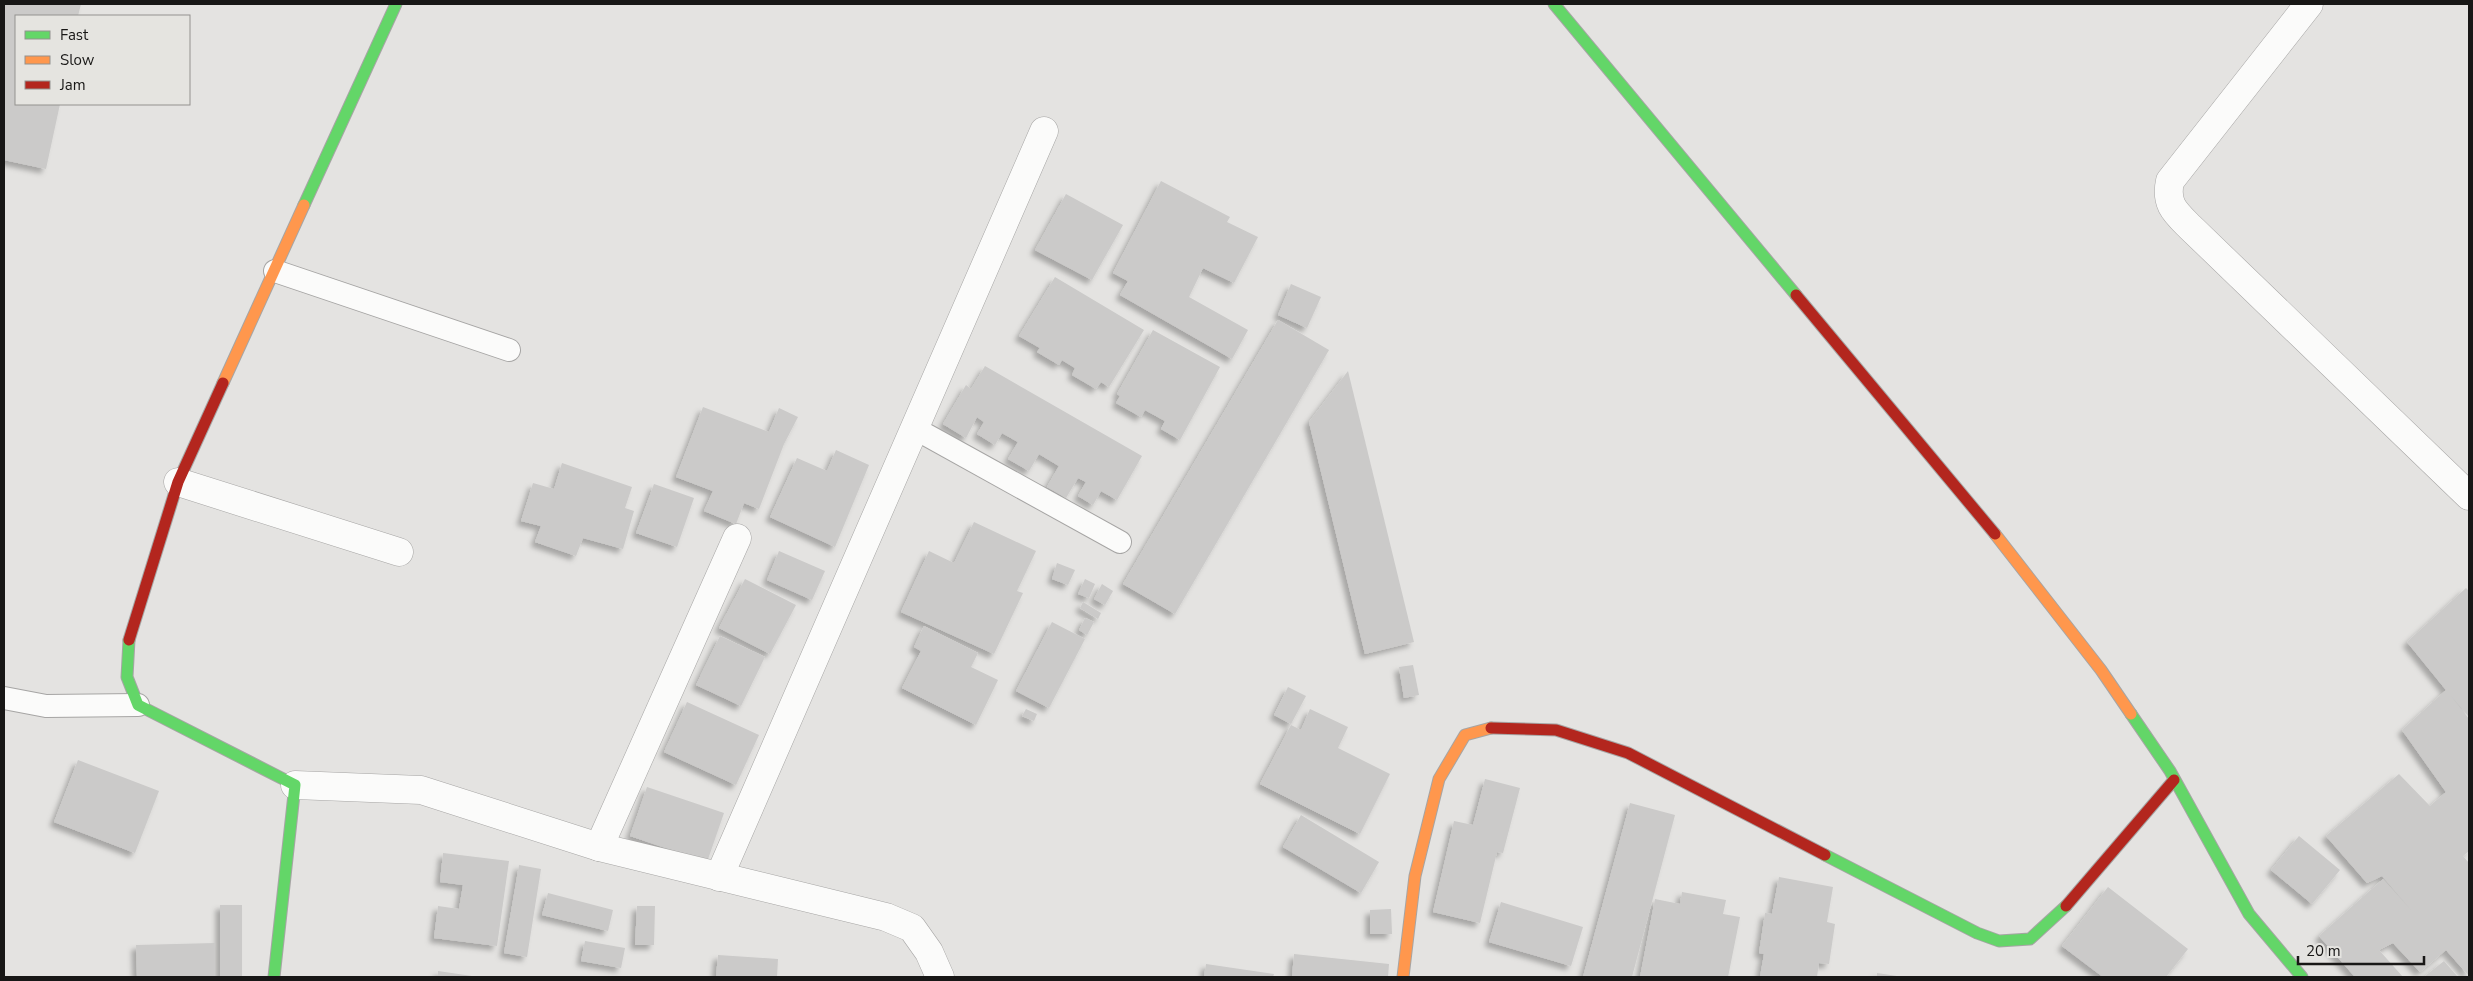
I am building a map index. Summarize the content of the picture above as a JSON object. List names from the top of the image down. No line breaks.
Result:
{"legend":["Fast","Slow","Jam"],"scale_bar":"20 m"}
